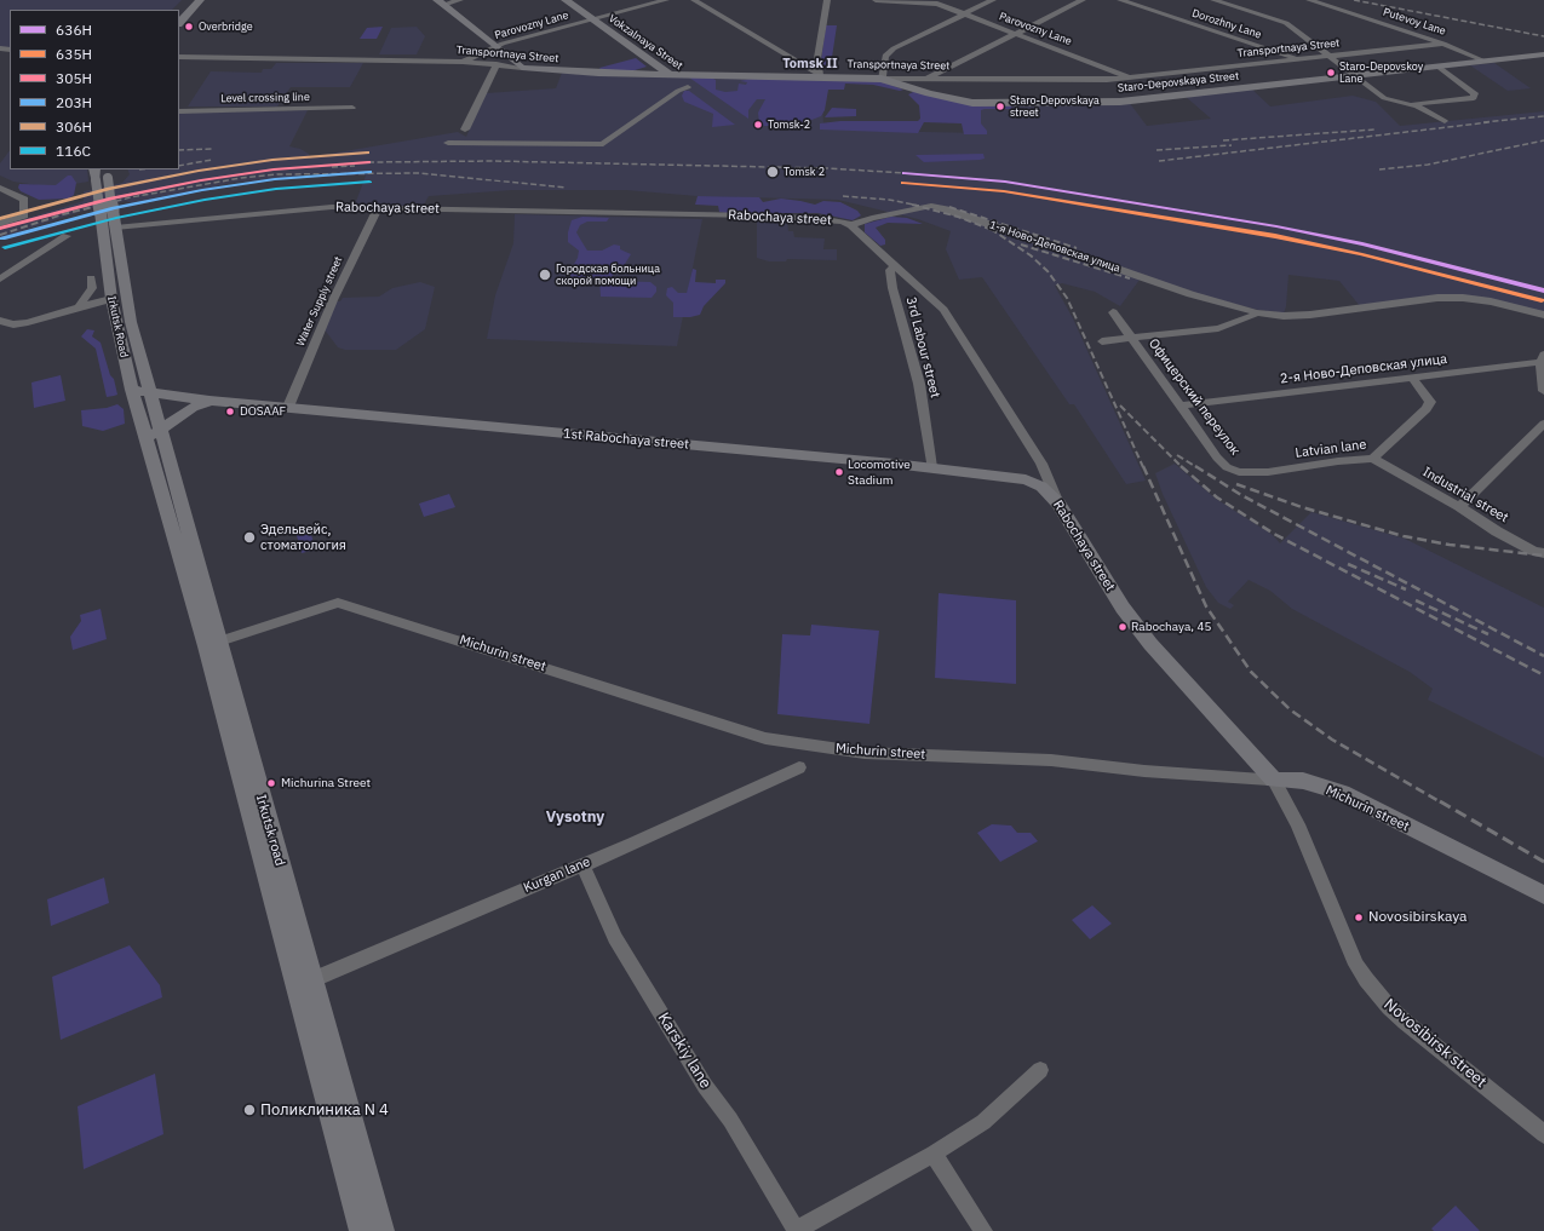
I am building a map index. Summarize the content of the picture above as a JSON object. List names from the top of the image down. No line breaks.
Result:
{"streets":{"main road":["Vokzalnaya Street","Transportnaya Street","Staro-Depovskaya Street","Rabochaya street","Irkutsk Road","1st Rabochaya street","Michurin street","Irkutsk road"],"street":["Putevoy Lane","Dorozhny Lane","Parovozny Lane","Level crossing line","1-я Ново-Деповская улица","Water Supply street","3rd Labour street","2-я Ново-Деповская улица","Офицерский переулок","Latvian lane","Industrial street","Kurgan lane","Novosibirsk street","Karskiy lane"]},"crossings":[["Putevoy Lane","Transportnaya Street"],["Putevoy Lane","Staro-Depovskaya Street"],["Dorozhny Lane","Transportnaya Street"],["Parovozny Lane","Vokzalnaya Street"],["Parovozny Lane","Transportnaya Street"],["Vokzalnaya Street","Transportnaya Street"],["Transportnaya Street","Staro-Depovskaya Street"],["Rabochaya street","1-я Ново-Деповская улица"],["Rabochaya street","Water Supply street"],["Rabochaya street","Irkutsk Road"],["Rabochaya street","3rd Labour street"],["Rabochaya street","1st Rabochaya street"],["Rabochaya street","Michurin street"],["Rabochaya street","Novosibirsk street"],["Water Supply street","1st Rabochaya street"],["Irkutsk Road","1st Rabochaya street"],["Irkutsk Road","Irkutsk road"],["3rd Labour street","1st Rabochaya street"],["2-я Ново-Деповская улица","Офицерский переулок"],["2-я Ново-Деповская улица","Latvian lane"],["Офицерский переулок","Latvian lane"],["Latvian lane","Industrial street"],["Michurin street","Irkutsk road"],["Michurin street","Novosibirsk street"],["Irkutsk road","Kurgan lane"],["Kurgan lane","Karskiy lane"]],"districts":["Tomsk II","Vysotny"],"places":["Overbridge","Staro-Depovskoy Lane","Staro-Depovskaya street","Tomsk-2","Tomsk 2","Городская больница скорой помощи","DOSAAF","Locomotive Stadium","Эдельвейс, стоматология","Rabochaya, 45","Michurina Street","Novosibirskaya","Поликлиника N 4"],"lines":["transit line 306Н","transit line 305Н","transit line 203Н","transit line 636Н","transit line 116С","transit line 635Н"],"legend":["636Н","635Н","305Н","203Н","306Н","116С"]}
